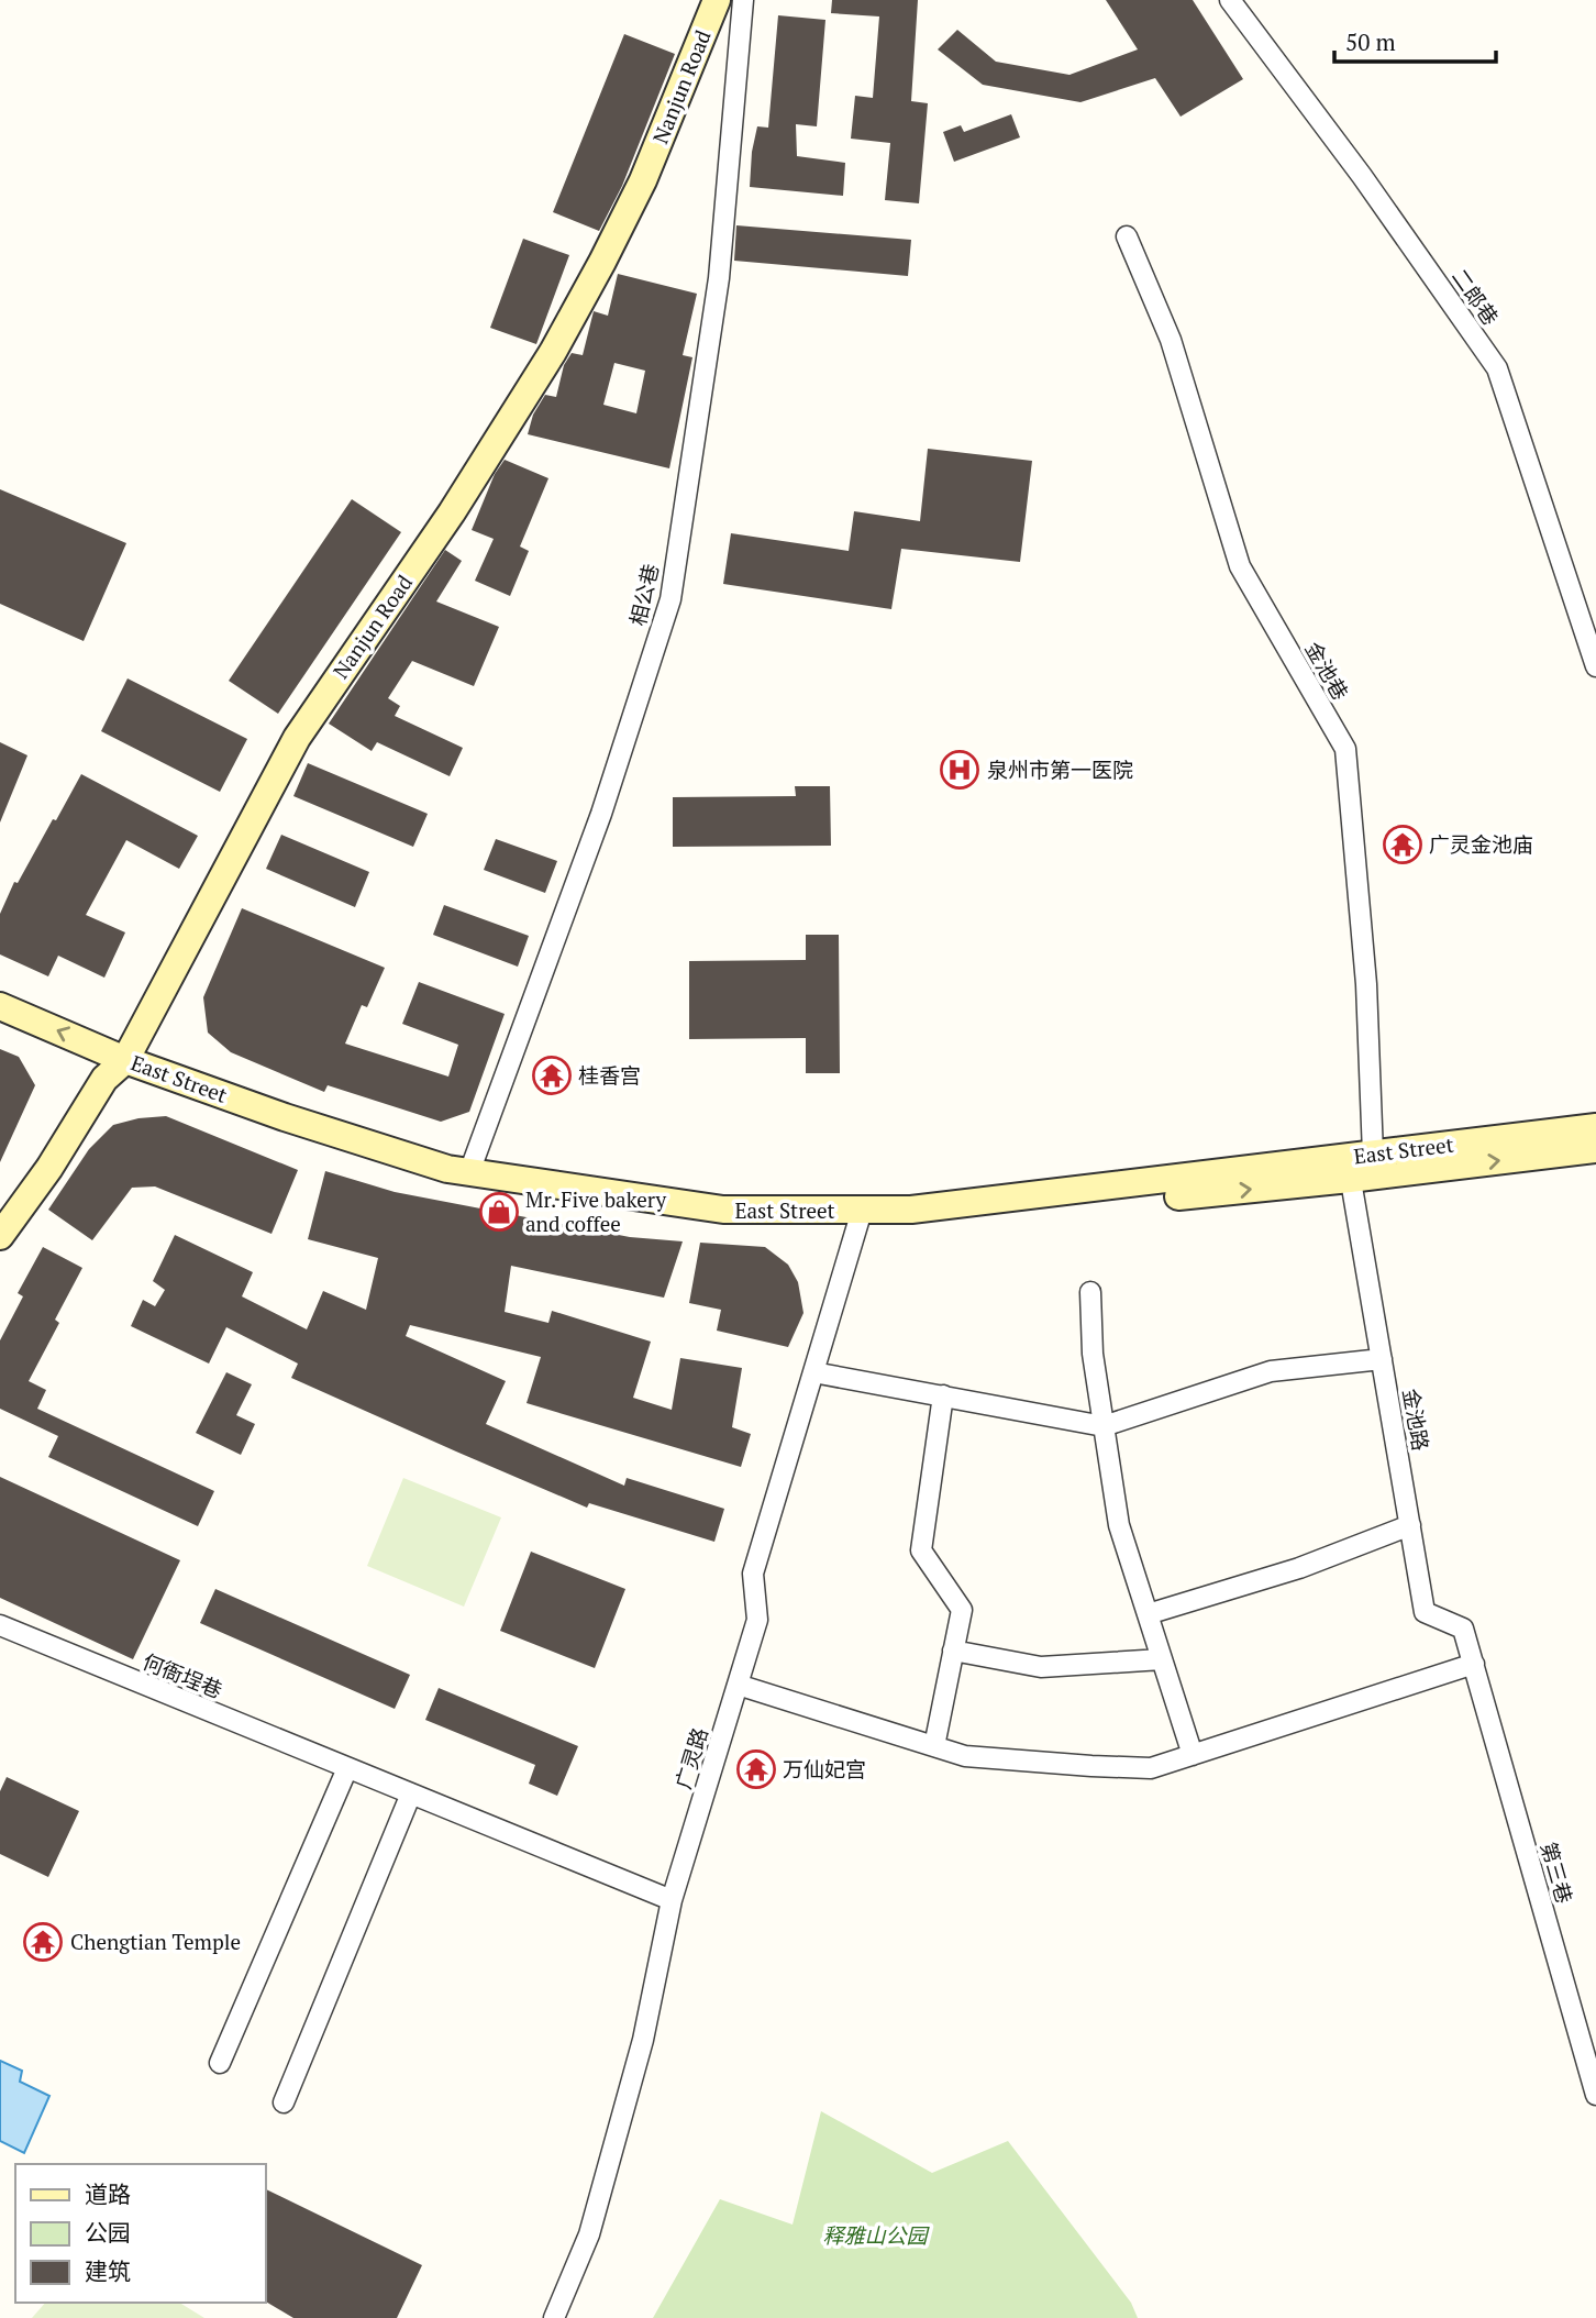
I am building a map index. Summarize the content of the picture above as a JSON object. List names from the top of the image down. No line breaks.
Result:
{"streets":{"main road":["Nanjun Road","East Street"],"street":["二郎巷","相公巷","金池巷","金池路","何衙埕巷","广灵路","第三巷"]},"crossings":[["Nanjun Road","East Street"],["相公巷","East Street"],["金池巷","East Street"],["金池巷","金池路"],["East Street","金池路"],["East Street","广灵路"],["金池路","第三巷"],["何衙埕巷","广灵路"]],"parks":["释雅山公园"],"places":{"hospital":["泉州市第一医院"],"temple":["广灵金池庙","桂香宫","万仙妃宫","Chengtian Temple"],"shop":["Mr. Five bakery and coffee"]},"legend":["道路","公园","建筑"],"scale_bar":"50 m"}
